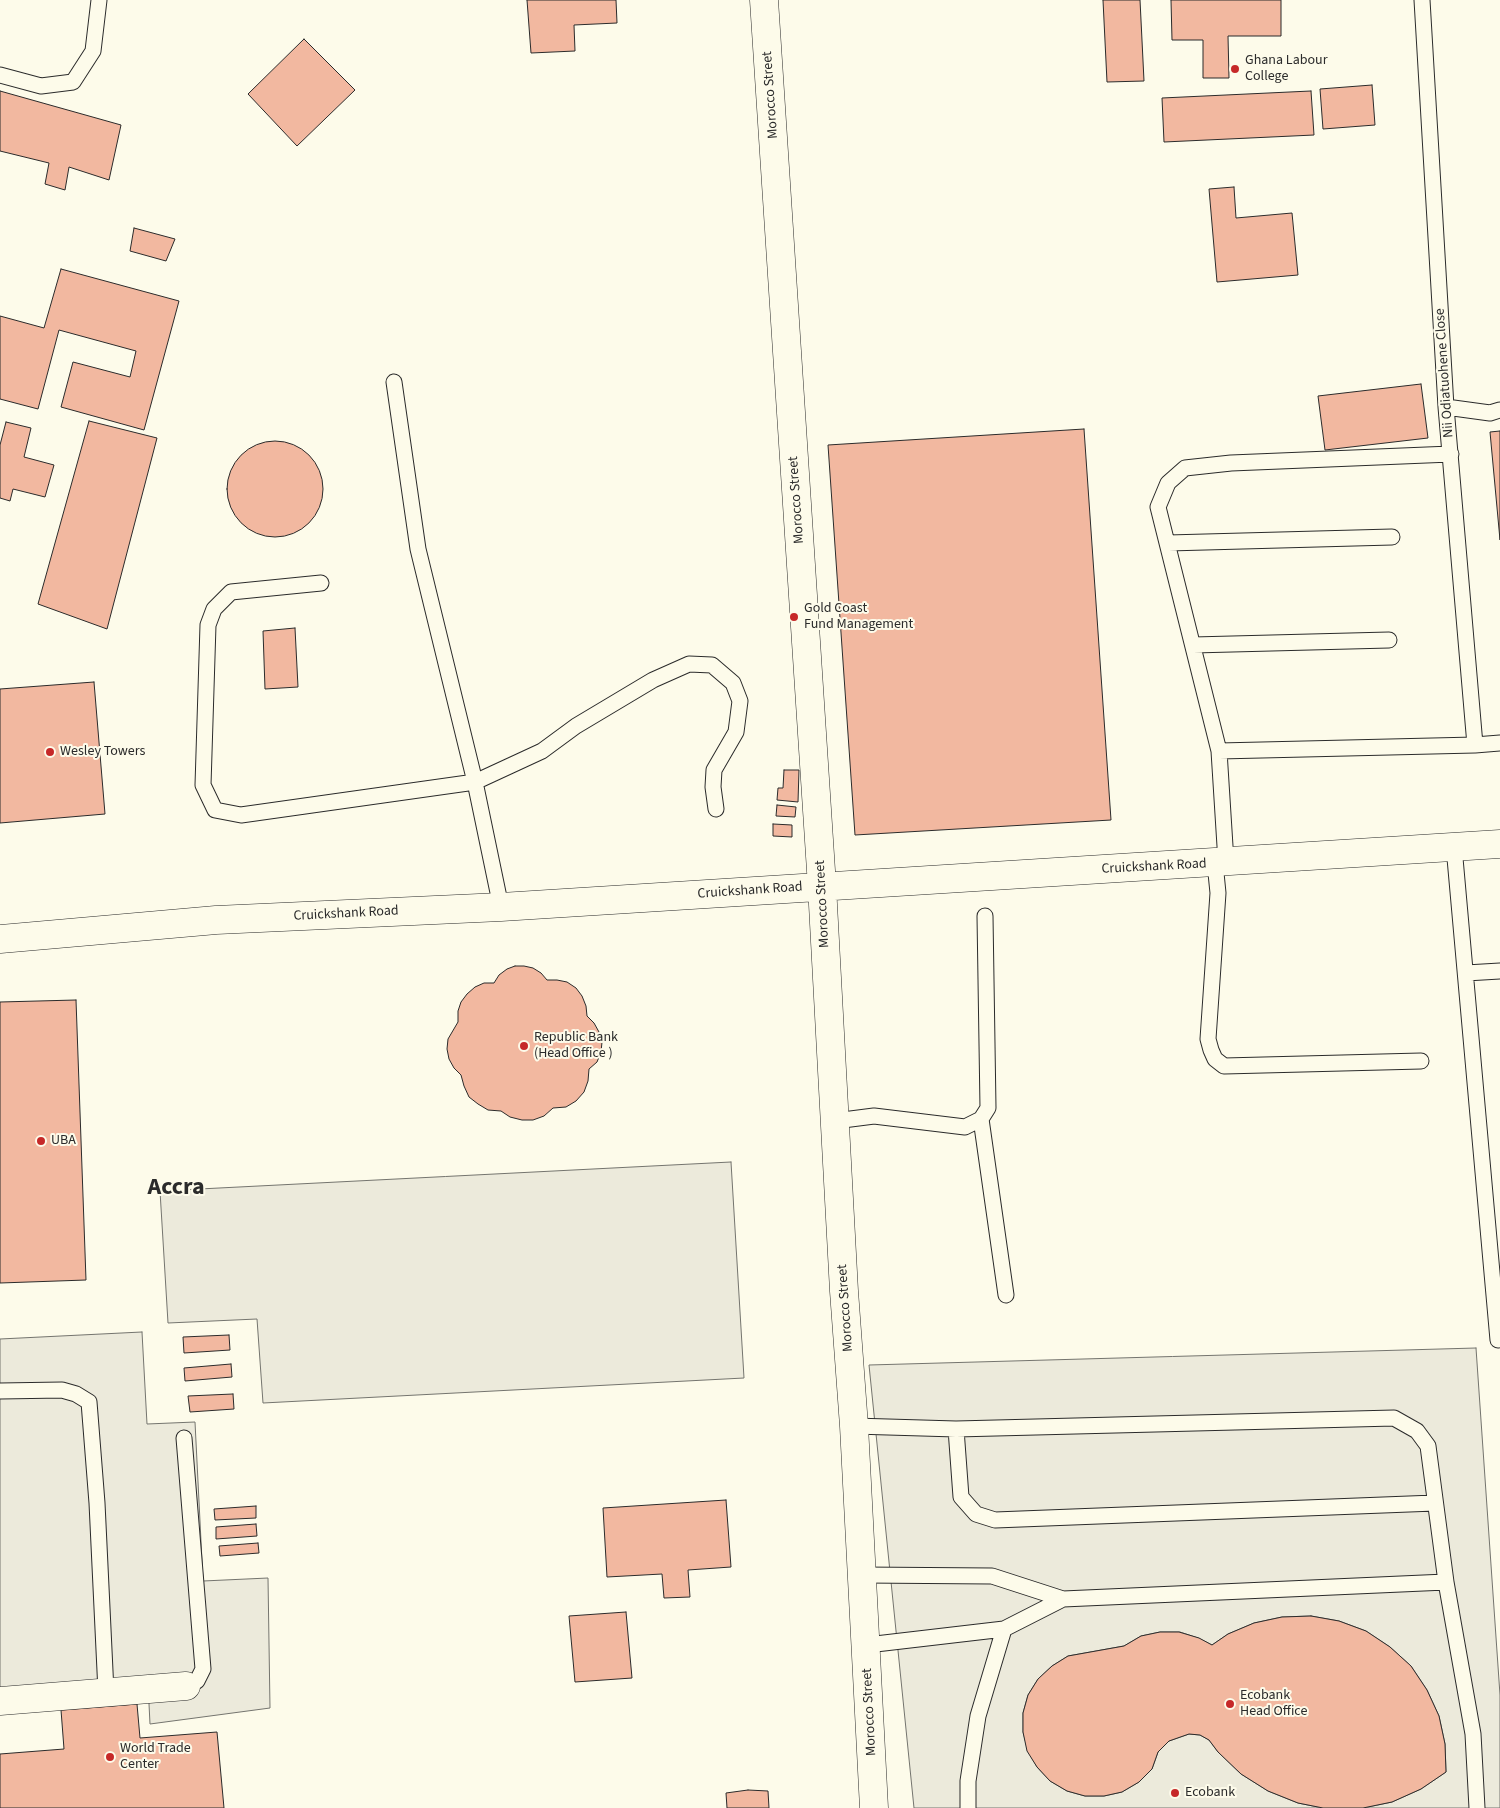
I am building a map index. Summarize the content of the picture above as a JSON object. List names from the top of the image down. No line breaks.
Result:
{"streets":{"street":["Morocco Street","Cruickshank Road"],"lane":["Nii Odiatuohene Close"]},"crossings":[["Morocco Street","Cruickshank Road"]],"districts":["Accra"],"places":["Ghana Labour College","Gold Coast Fund Management","Wesley Towers","Republic Bank (Head Office )","UBA","Ecobank Head Office","World Trade Center","Ecobank"]}
